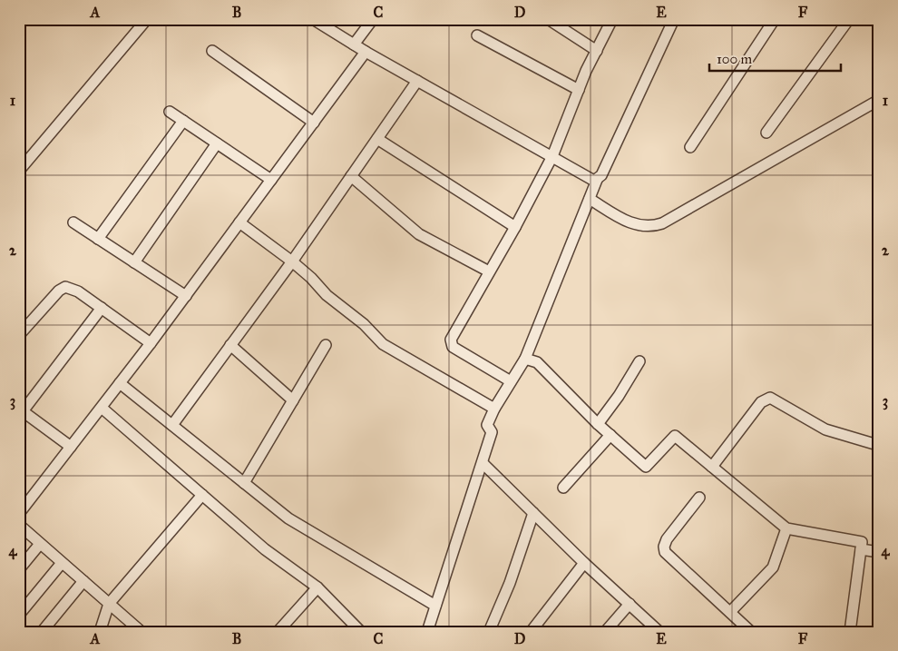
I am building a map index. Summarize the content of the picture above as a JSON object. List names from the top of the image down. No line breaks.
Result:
{"scale_bar":"100 m","grid":{"columns":["A","B","C","D","E","F"],"rows":["1","2","3","4"]}}
